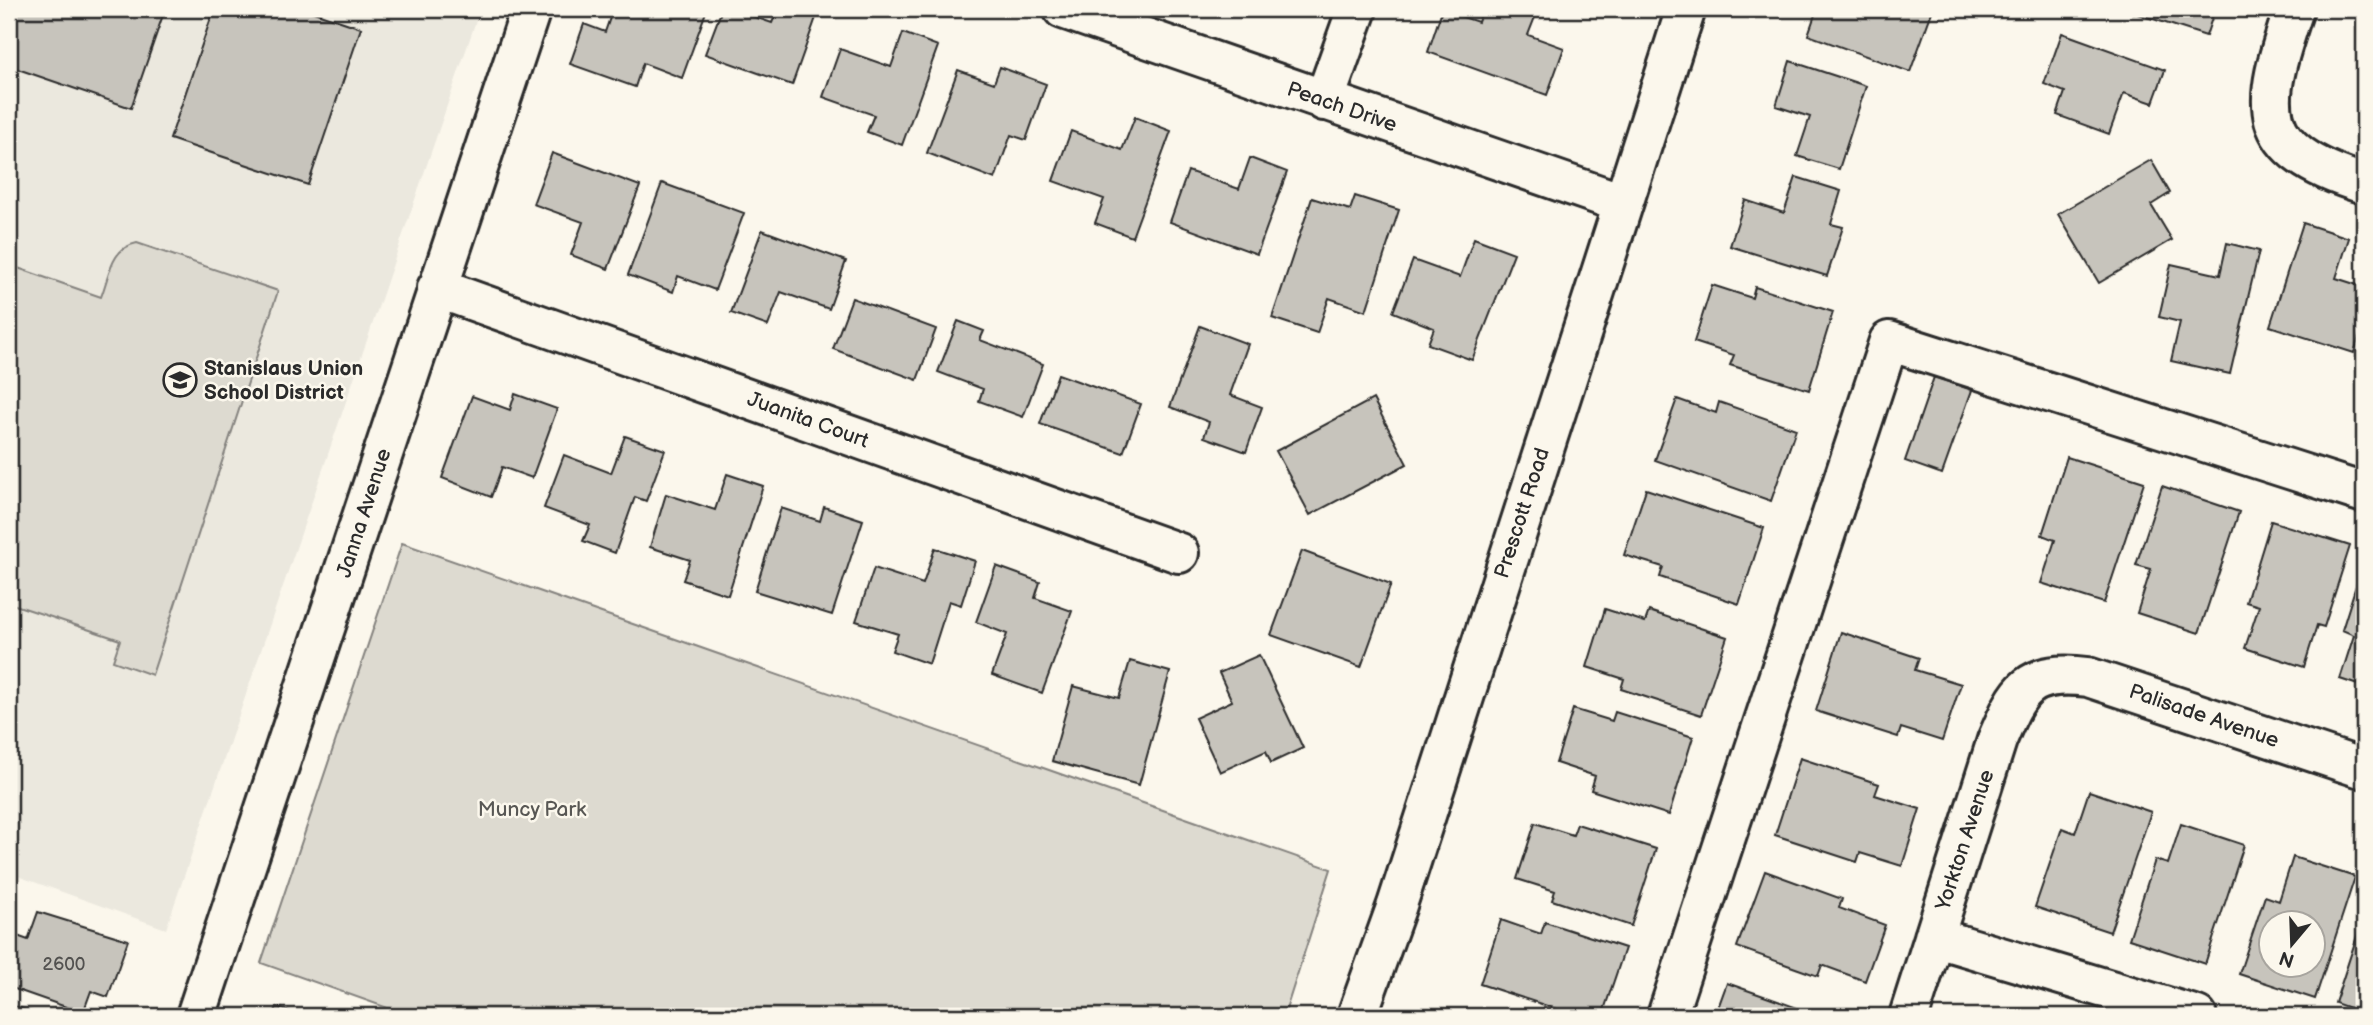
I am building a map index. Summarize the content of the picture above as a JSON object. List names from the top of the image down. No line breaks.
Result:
{"streets":{"street":["Peach Drive","Juanita Court","Janna Avenue","Prescott Road","Palisade Avenue","Yorkton Avenue"]},"crossings":[["Peach Drive","Prescott Road"],["Juanita Court","Janna Avenue"],["Palisade Avenue","Yorkton Avenue"]],"parks":["Muncy Park"],"places":{"school or university":["Stanislaus Union School District"]},"house_numbers":["2600"],"north":"bottom"}
